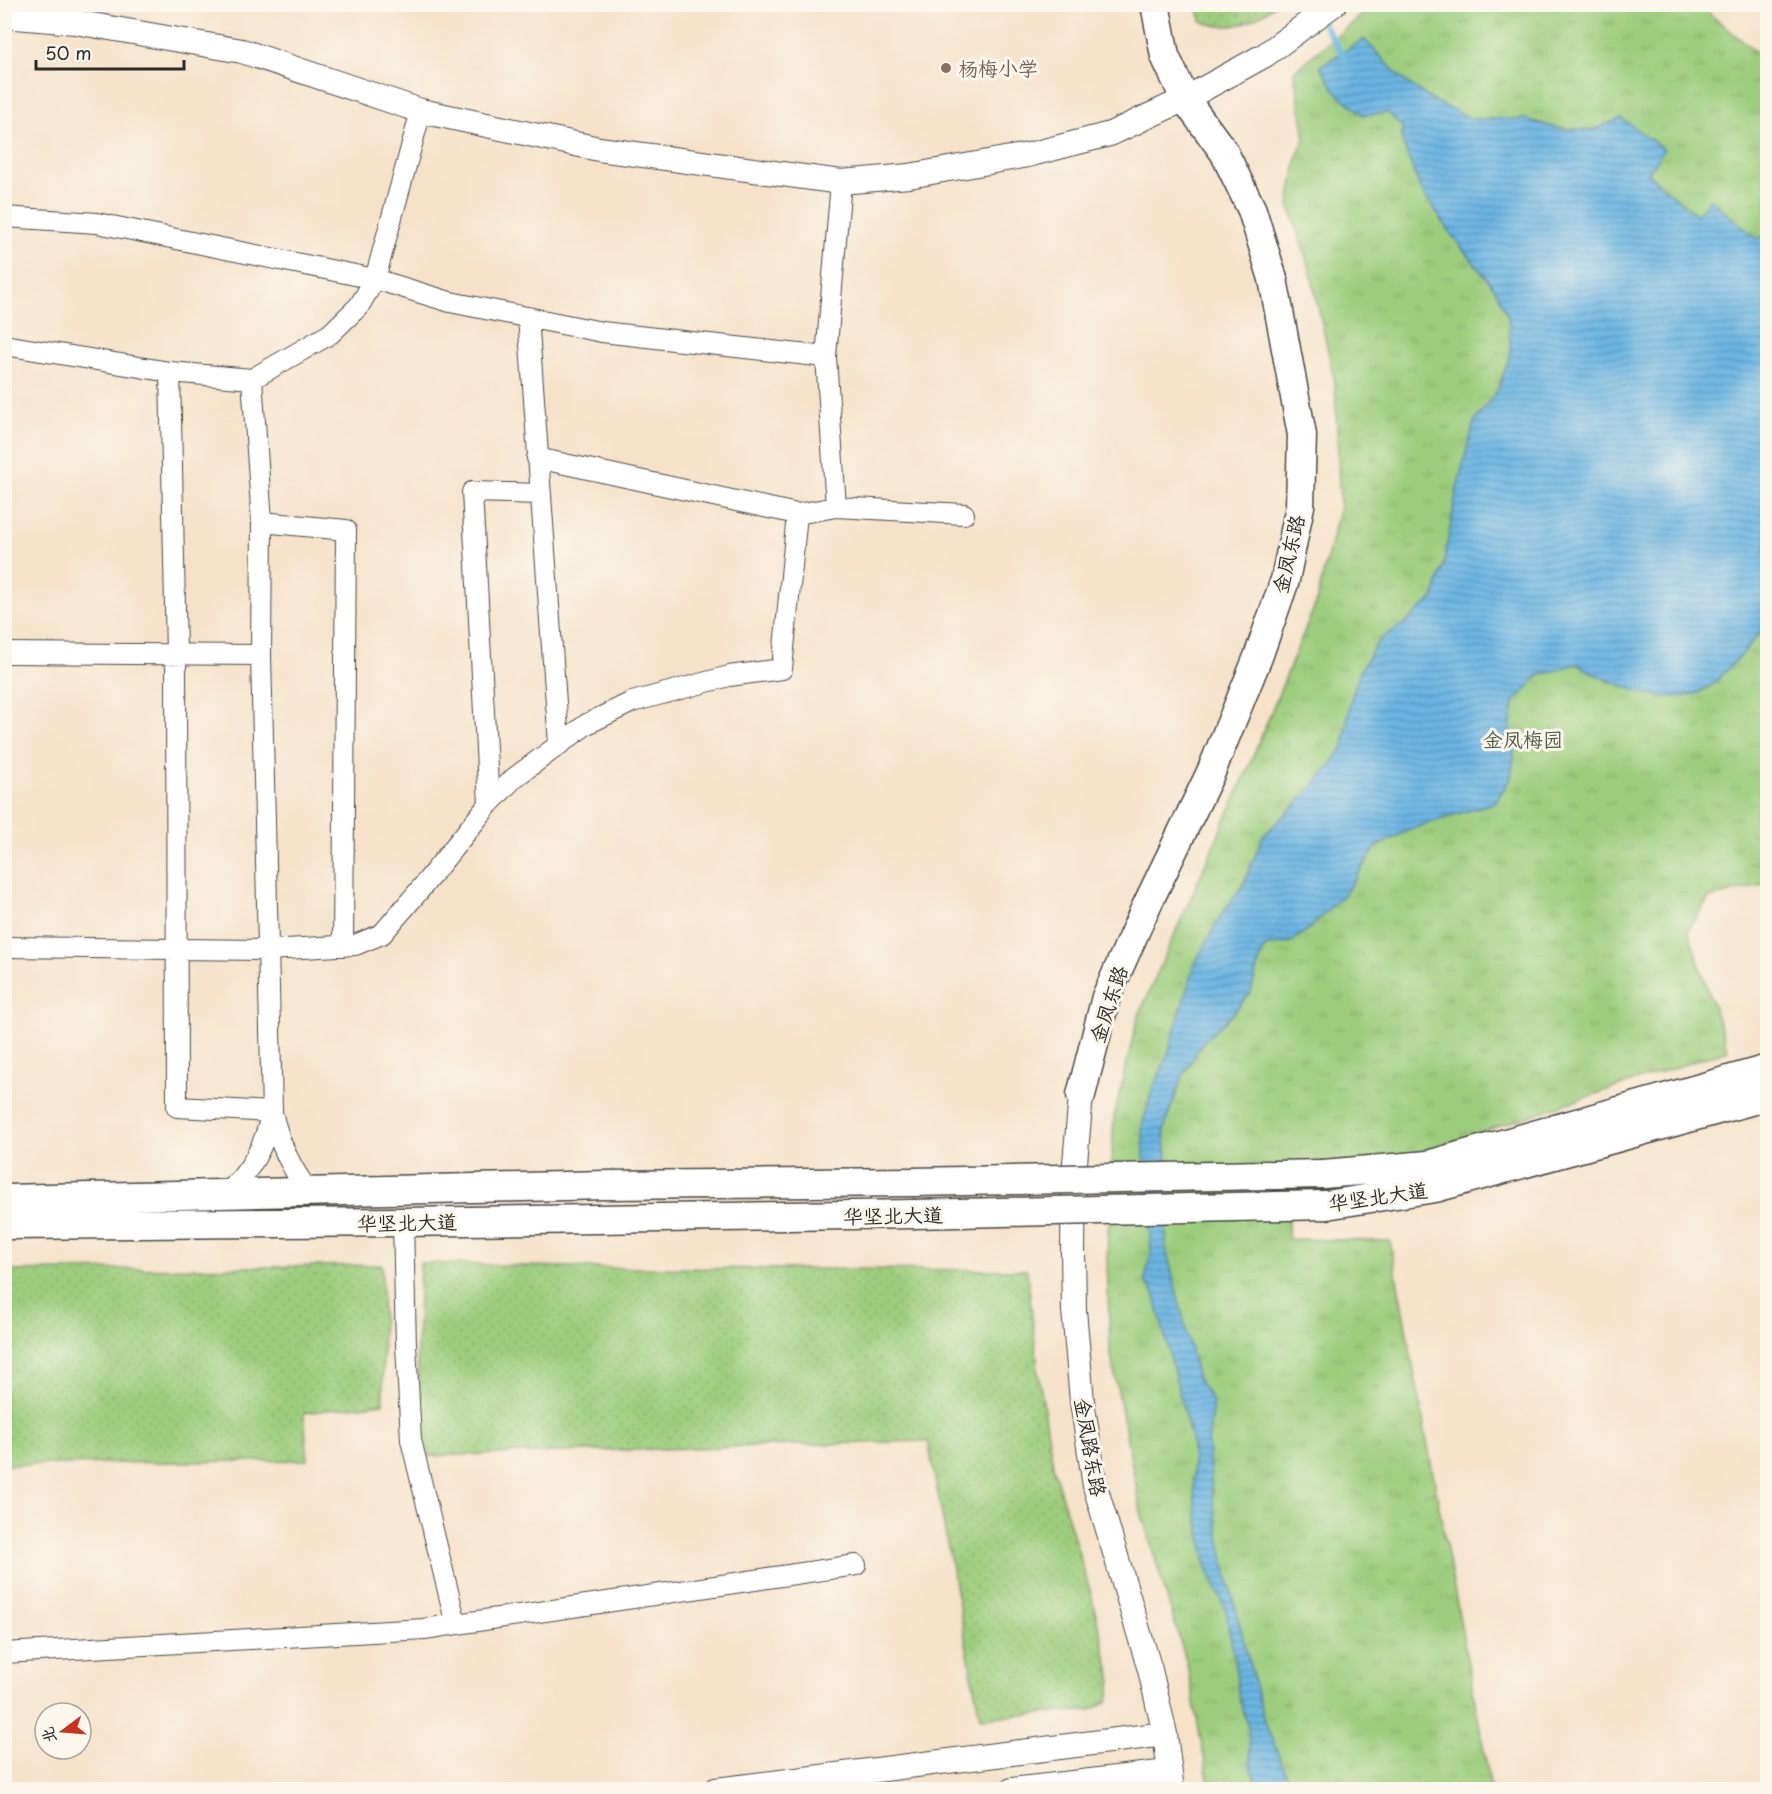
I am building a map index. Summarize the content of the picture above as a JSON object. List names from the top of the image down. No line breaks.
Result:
{"streets":{"main road":["金凤东路","华坚北大道"],"street":["金凤路东路"]},"crossings":[["金凤东路","金凤路东路"]],"parks":["金凤梅园"],"places":["杨梅小学"],"scale_bar":"50 m","north":"left"}
